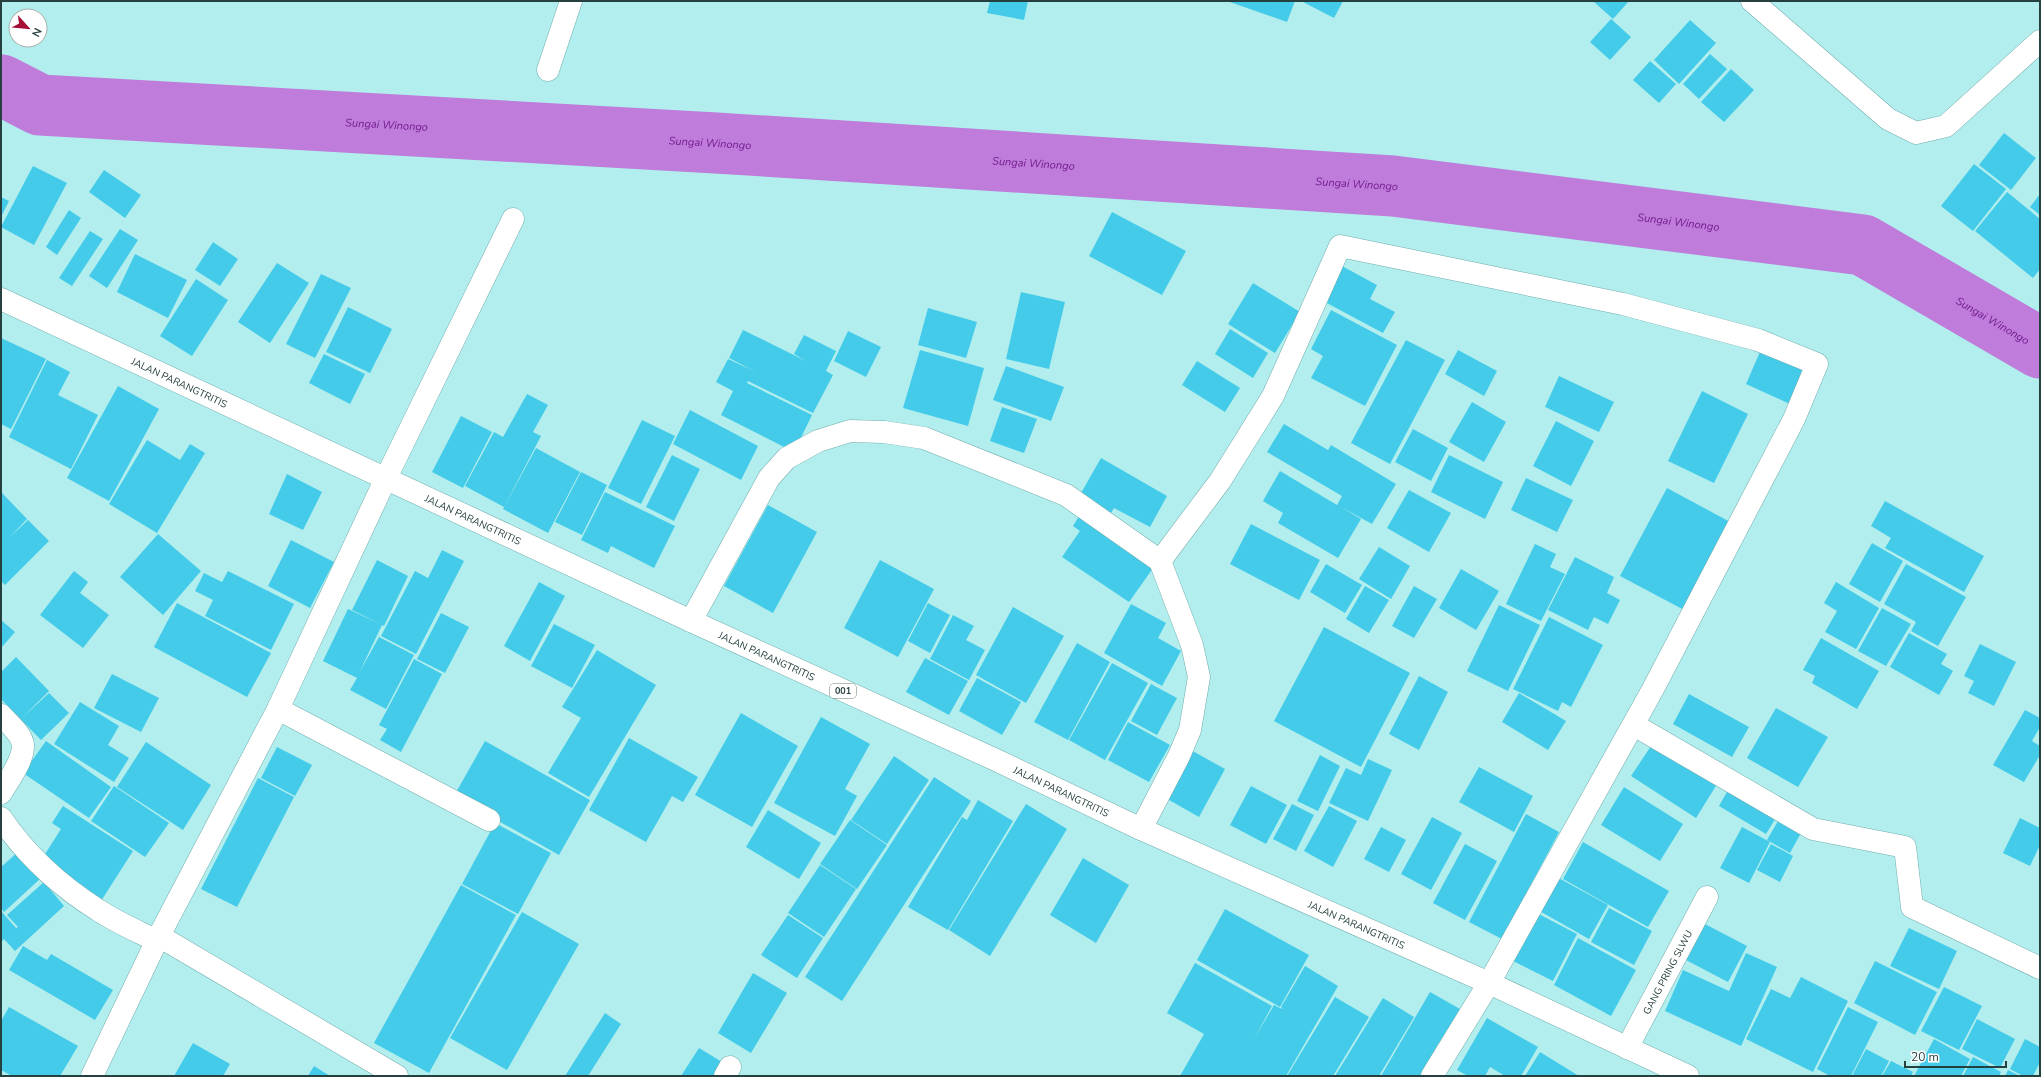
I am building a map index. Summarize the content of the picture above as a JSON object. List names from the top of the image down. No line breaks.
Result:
{"streets":{"street":["JALAN PARANGTRITIS","001","GANG PRING SLWU"]},"crossings":[["JALAN PARANGTRITIS","GANG PRING SLWU"]],"water":["Sungai Winongo"],"scale_bar":"20 m","north":"bottom right"}
